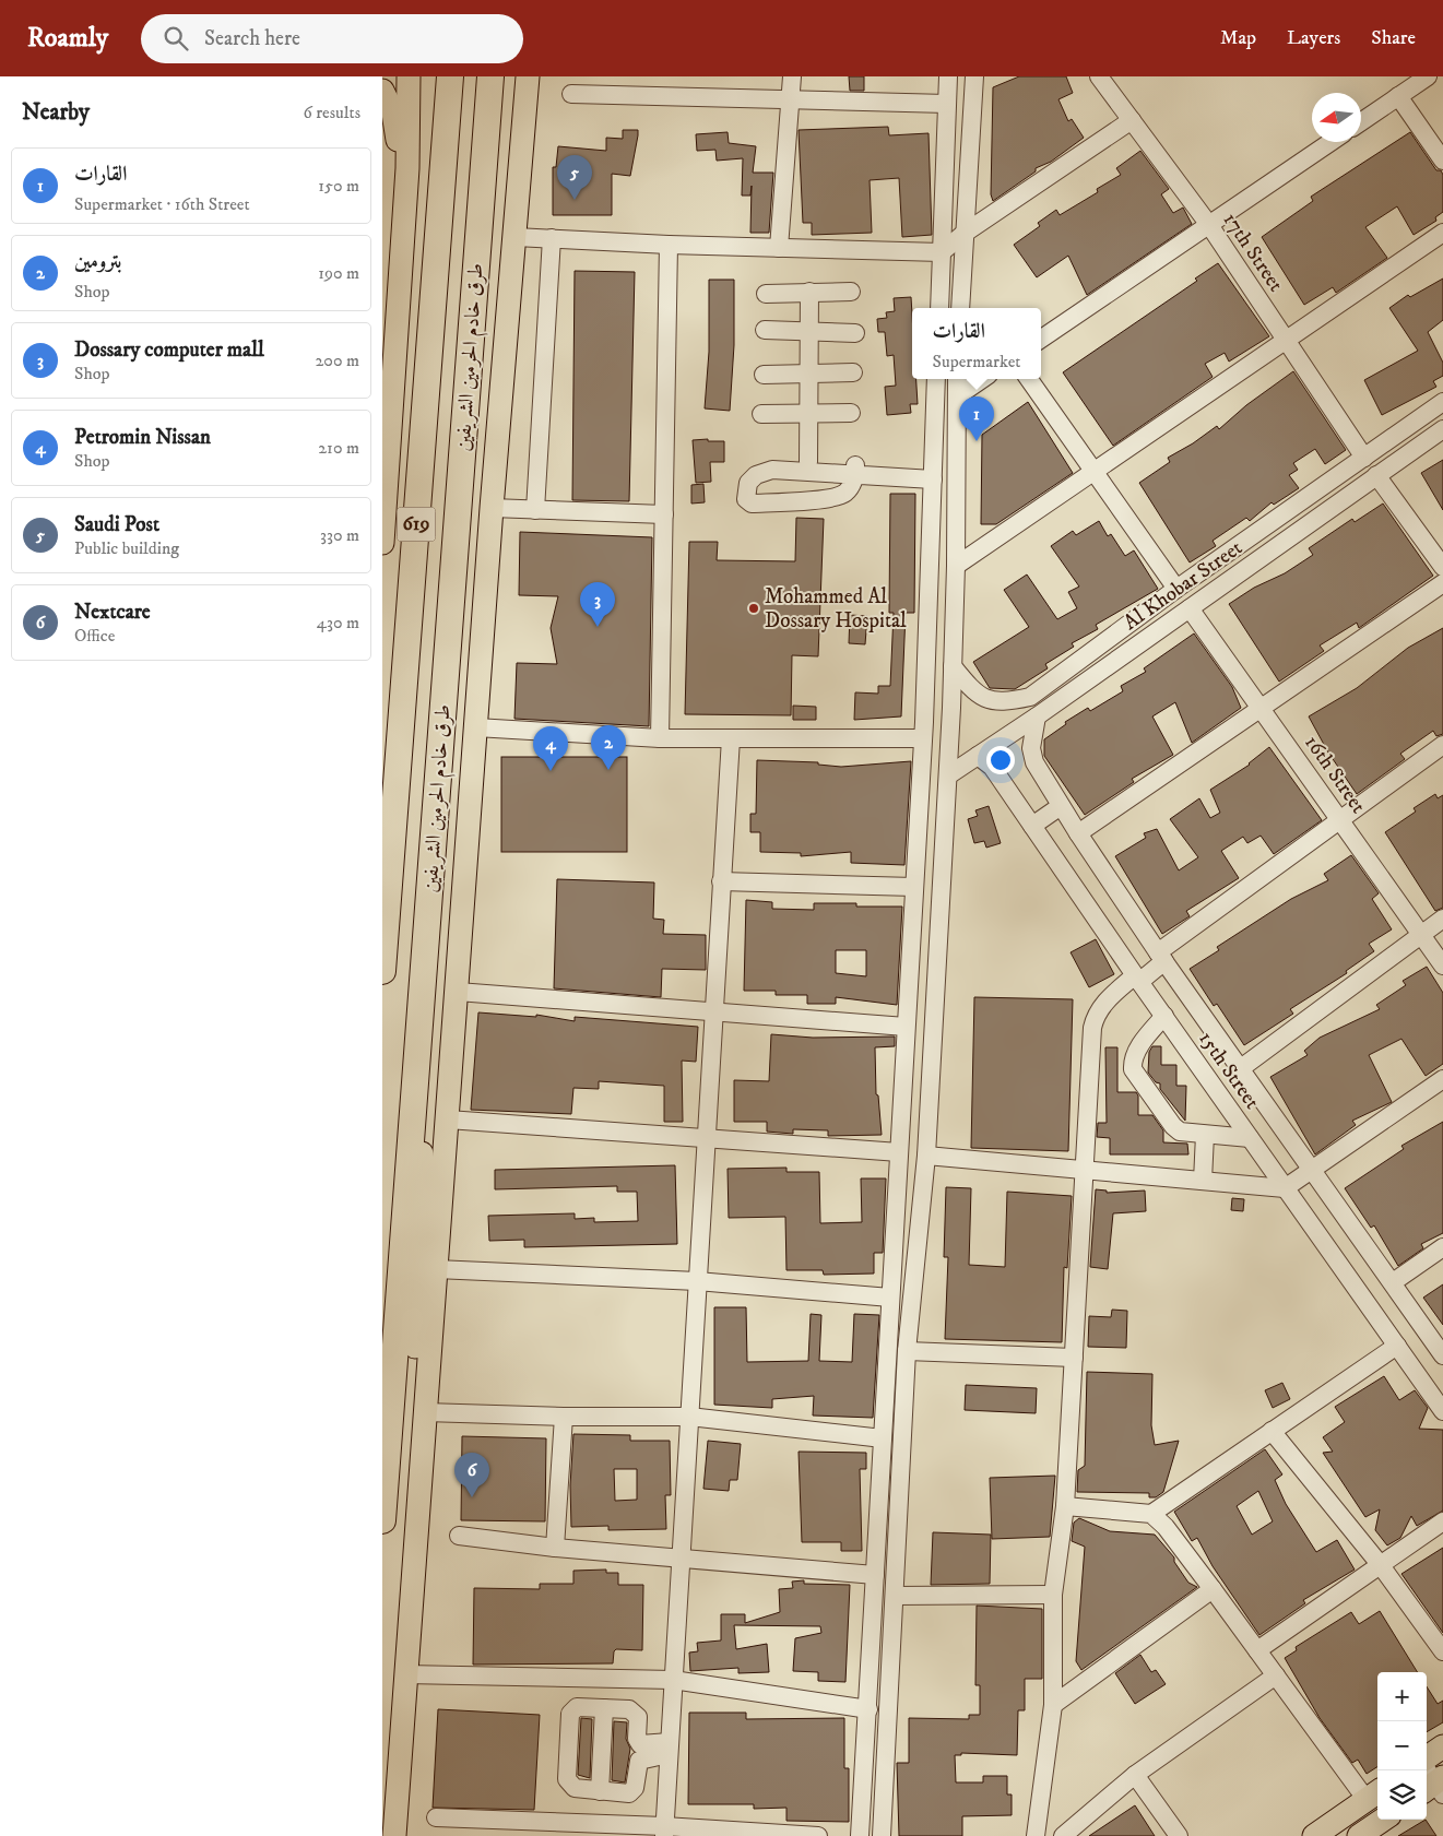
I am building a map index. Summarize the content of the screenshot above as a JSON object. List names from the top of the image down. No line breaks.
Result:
{"streets":{"highway":["طرق خادم الحرمين الشريفين","619"],"street":["17th Street","Al Khobar Street","16th Street","15th Street"]},"crossings":[["17th Street","Al Khobar Street"],["Al Khobar Street","16th Street"],["Al Khobar Street","15th Street"]],"places":["Mohammed Al Dossary Hospital"],"north":"left","page":{"header":"Roamly","search":"Search here","nav":["Map","Layers","Share"],"heading":["Nearby","6 results"],"list":[{"mark":"1","name":"القارات","note":"Supermarket · 16th Street","value":"150 m"},{"mark":"2","name":"بترومين","note":"Shop","value":"190 m"},{"mark":"3","name":"Dossary computer mall","note":"Shop","value":"200 m"},{"mark":"4","name":"Petromin Nissan","note":"Shop","value":"210 m"},{"mark":"5","name":"Saudi Post","note":"Public building","value":"330 m"},{"mark":"6","name":"Nextcare","note":"Office","value":"430 m"}],"pins":["5","1","3","2","4","6"],"popup":["القارات","Supermarket"],"map_buttons":["+","−"]}}
